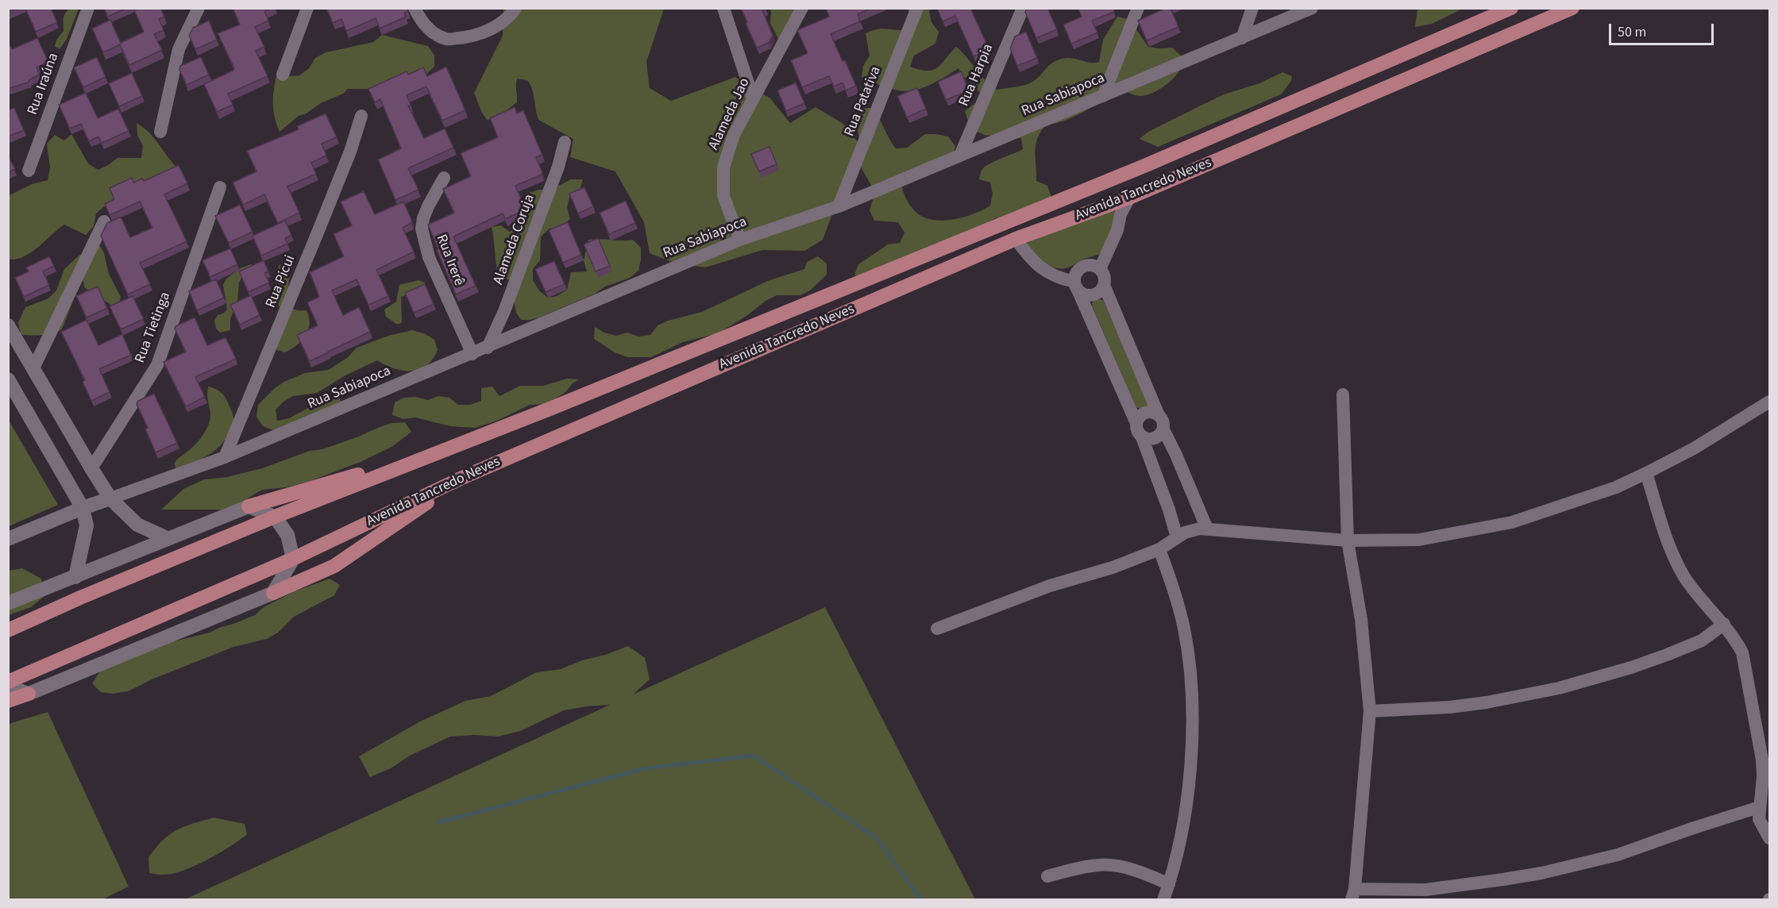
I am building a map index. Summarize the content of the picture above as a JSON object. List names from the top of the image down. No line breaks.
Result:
{"streets":{"main road":["Avenida Tancredo Neves"],"street":["Rua Harpia","Rua Iraúna","Rua Sabiapoca","Rua Patativa","Alameda Jao","Alameda Coruja","Rua Irerê","Rua Picui","Rua Tietinga"]},"crossings":[["Rua Harpia","Rua Sabiapoca"],["Rua Sabiapoca","Rua Patativa"],["Rua Sabiapoca","Alameda Jao"],["Rua Sabiapoca","Alameda Coruja"],["Rua Sabiapoca","Rua Irerê"],["Rua Sabiapoca","Rua Picui"]],"scale_bar":"50 m"}
